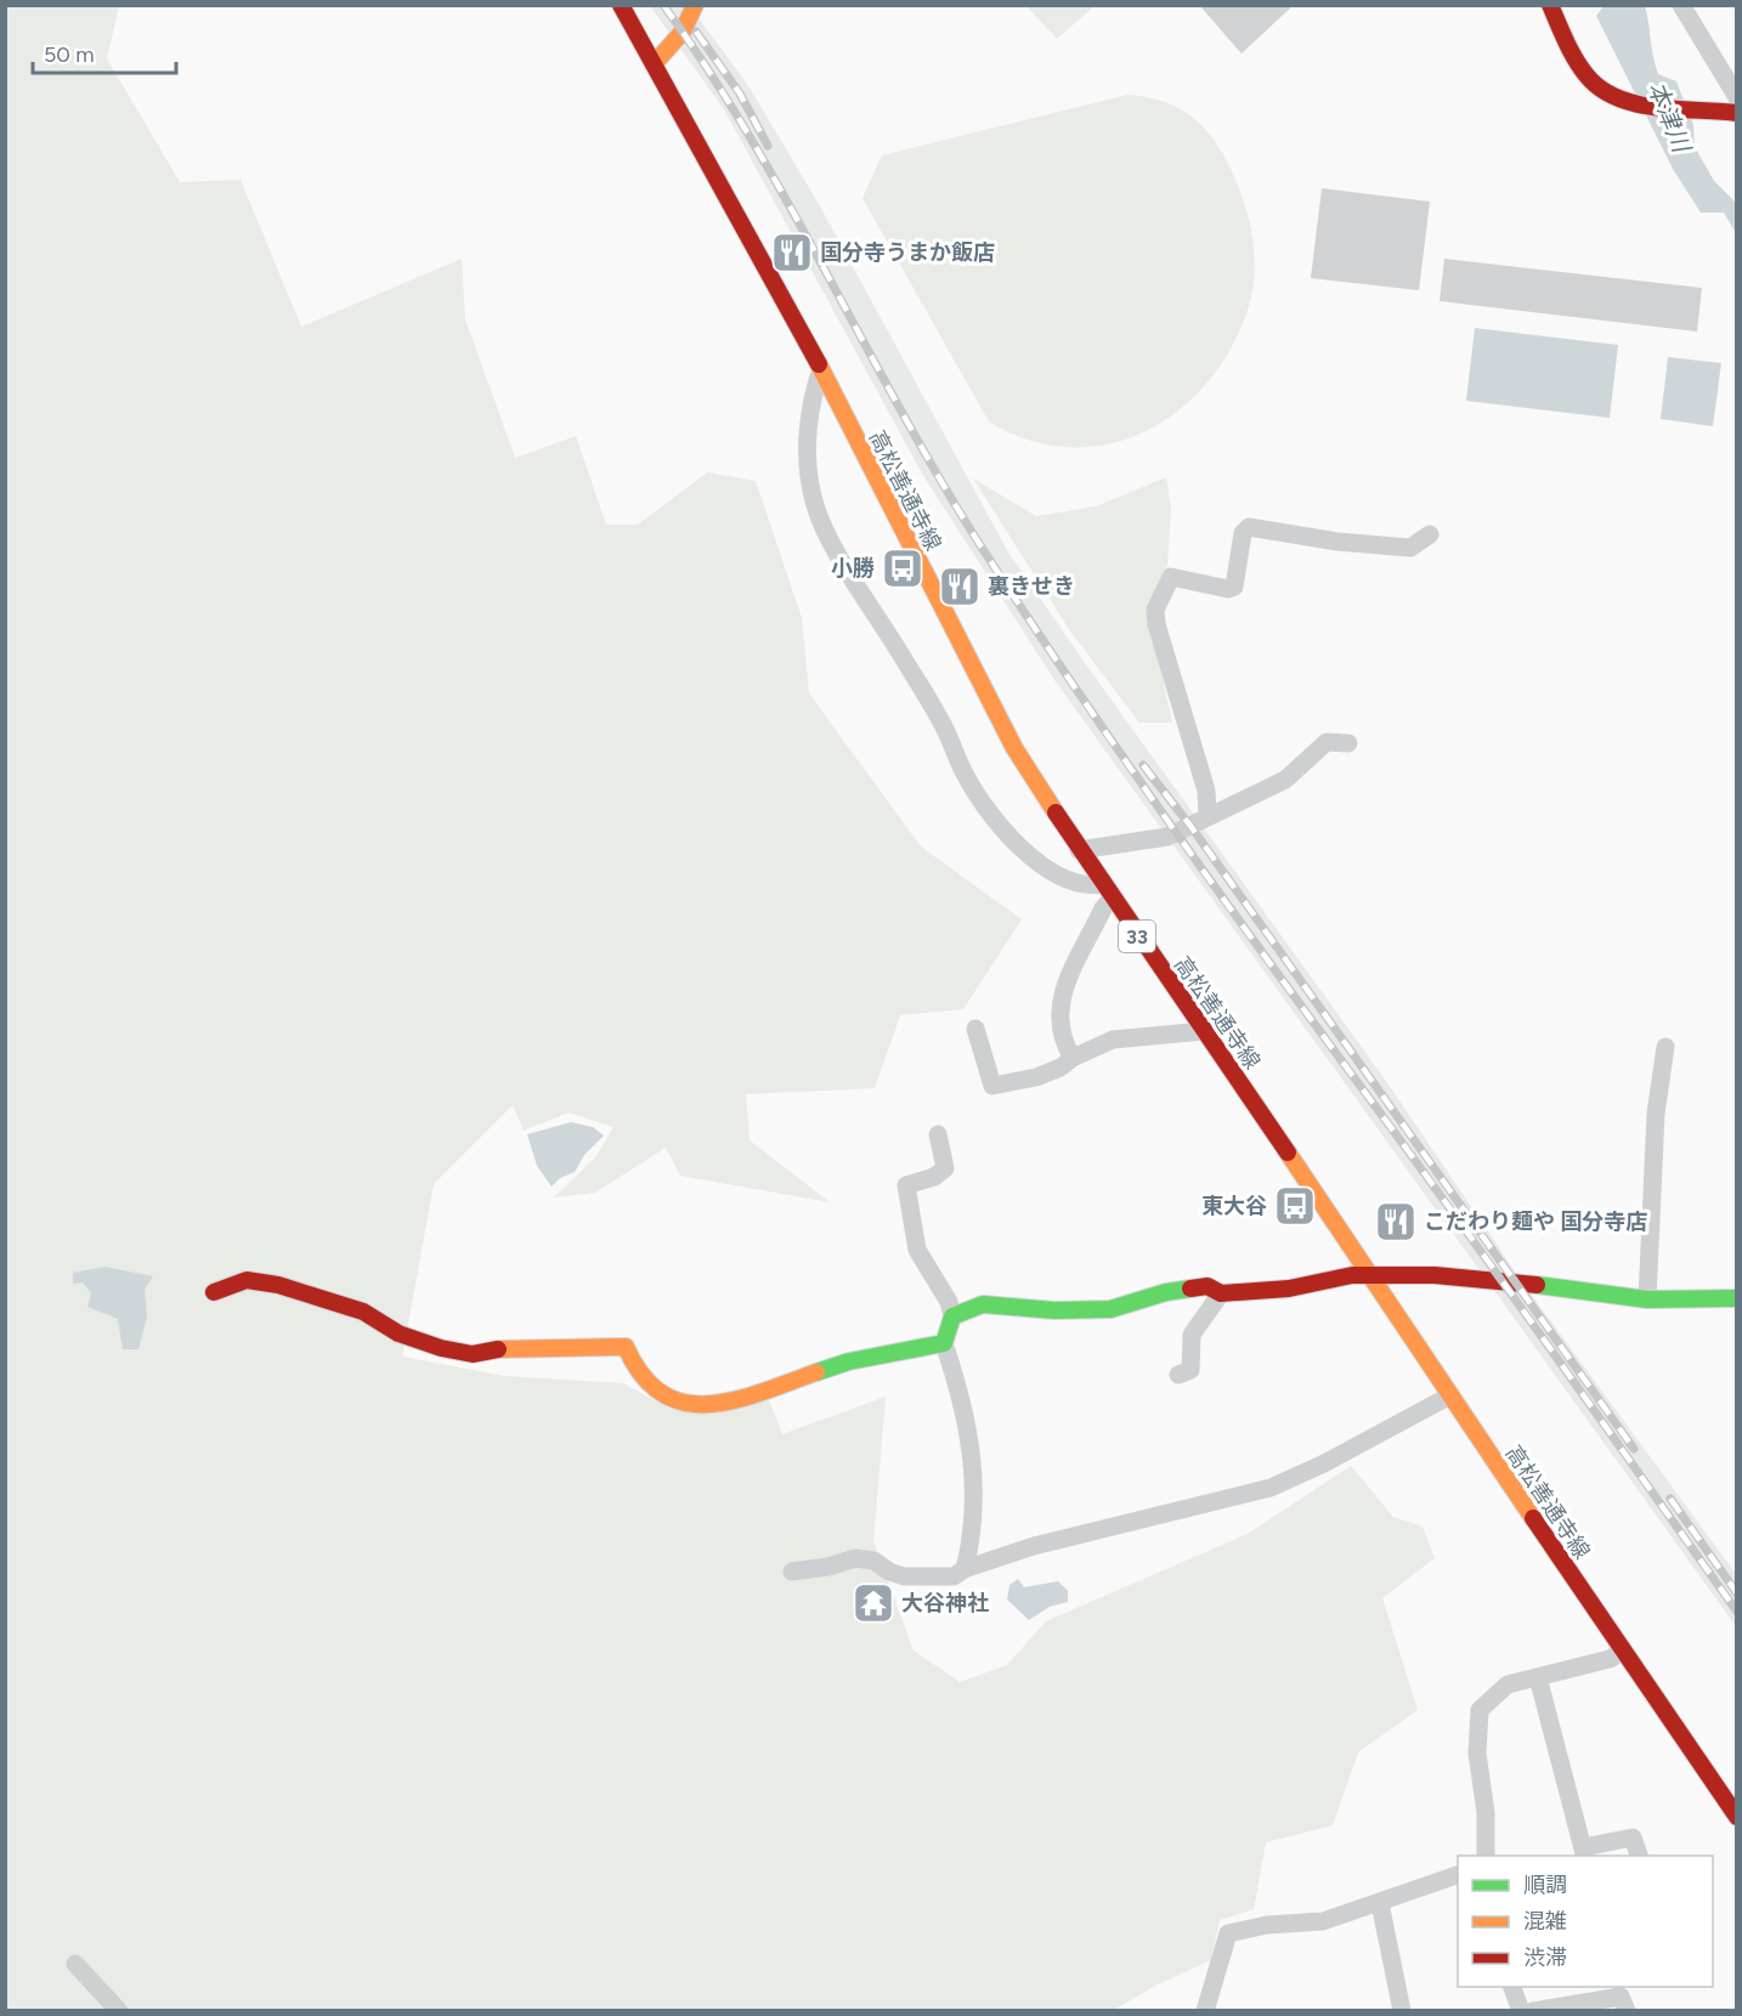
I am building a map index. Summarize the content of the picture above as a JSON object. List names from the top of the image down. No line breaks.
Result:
{"streets":{"main road":["高松善通寺線","33"]},"water":["本津川"],"places":{"restaurant":["国分寺うまか飯店","裏きせき","こだわり麺や 国分寺店"],"bus stop":["小勝","東大谷"],"temple":["大谷神社"]},"legend":["順調","混雑","渋滞"],"scale_bar":"50 m"}
